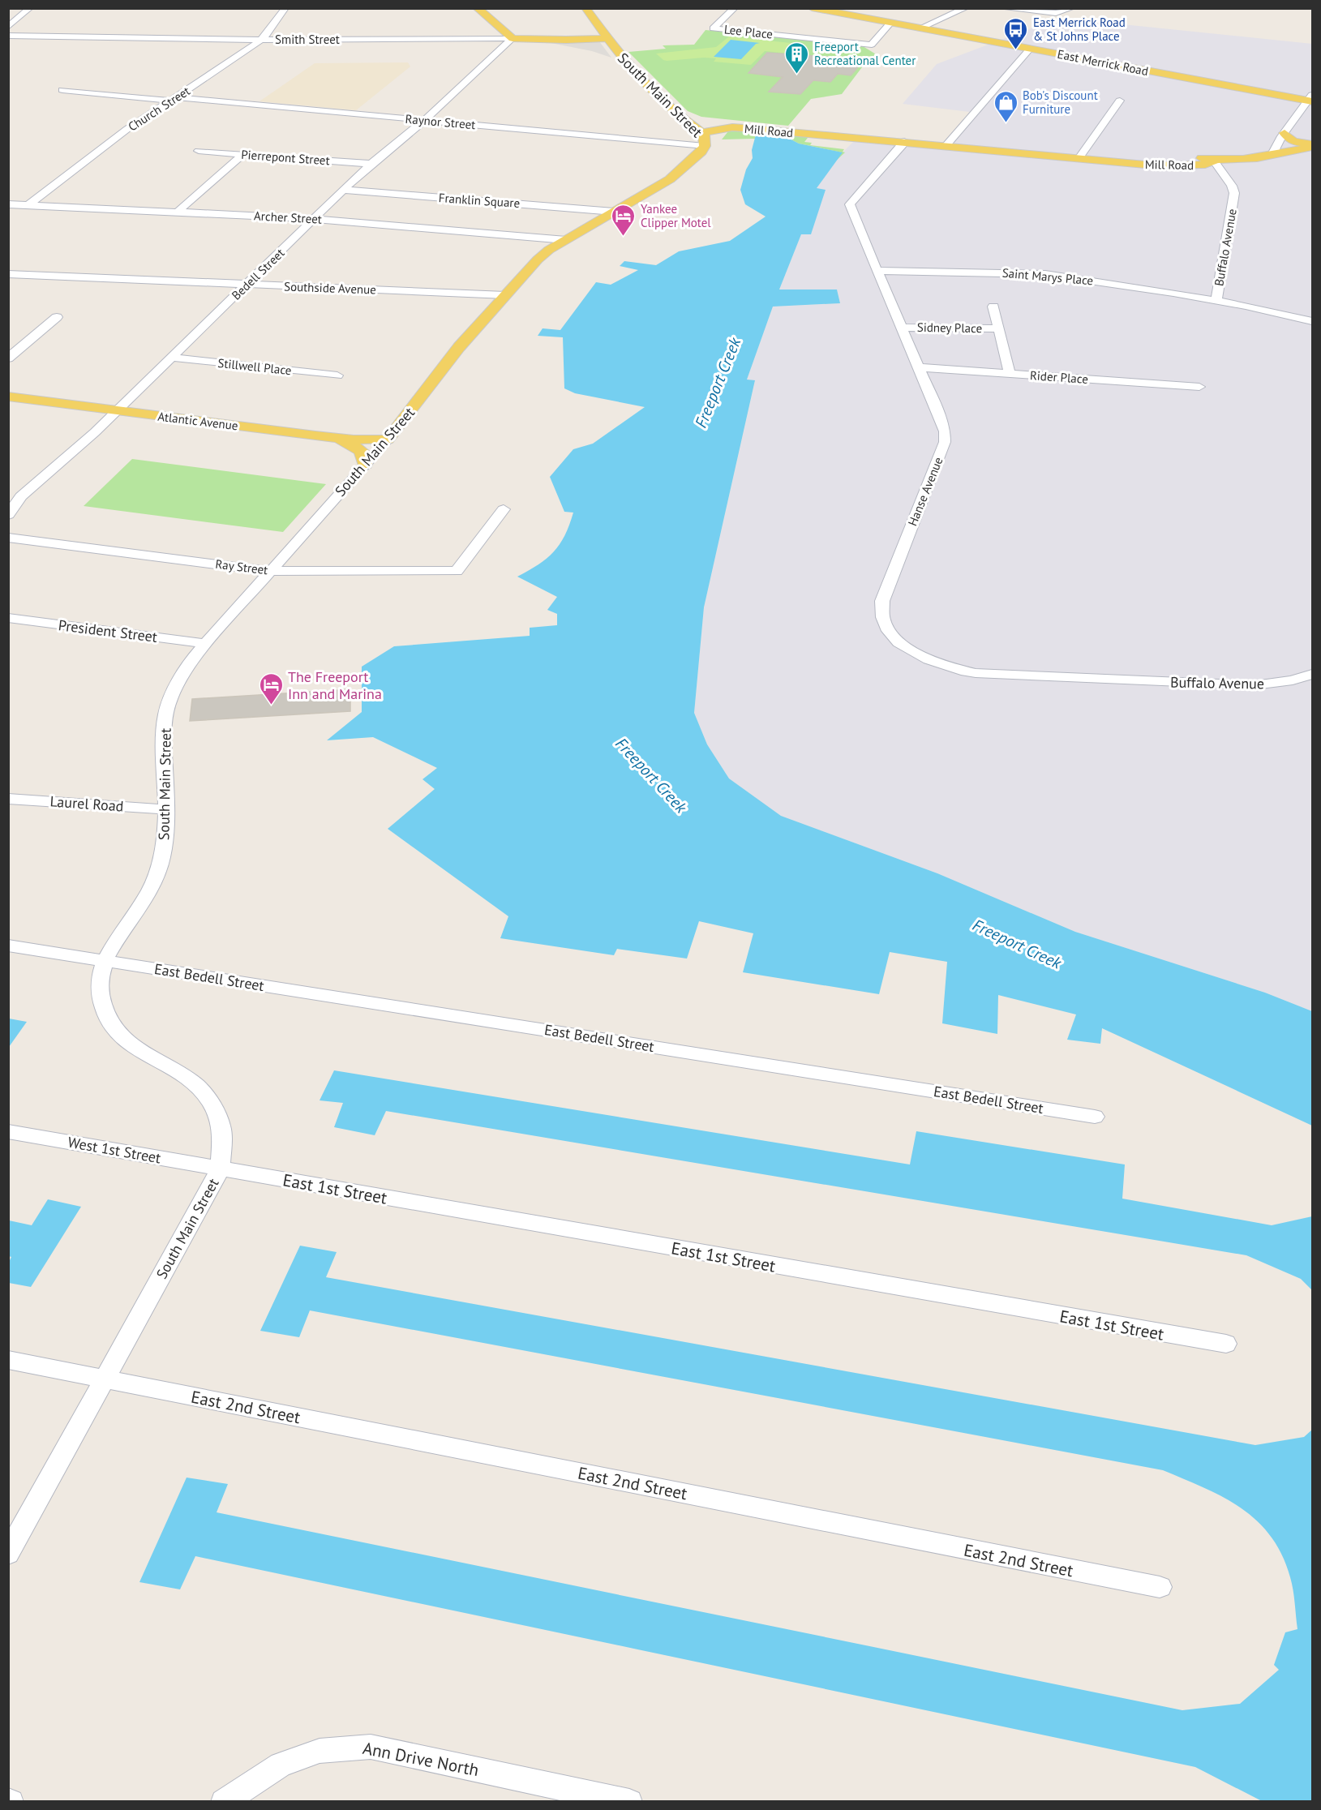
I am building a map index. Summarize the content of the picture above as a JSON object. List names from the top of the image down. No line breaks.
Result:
{"streets":{"main road":["Smith Street","East Merrick Road","South Main Street","Mill Road","Atlantic Avenue"],"street":["Lee Place","Church Street","Raynor Street","Pierrepont Street","Franklin Square","Archer Street","Buffalo Avenue","Bedell Street","Saint Marys Place","Southside Avenue","Sidney Place","Stillwell Place","Rider Place","Hanse Avenue","Ray Street","President Street","Laurel Road","East Bedell Street","West 1st Street","East 1st Street","East 2nd Street","Ann Drive North"]},"crossings":[["Lee Place","East Merrick Road"],["Smith Street","South Main Street"],["Smith Street","Church Street"],["Smith Street","Bedell Street"],["South Main Street","Raynor Street"],["South Main Street","Mill Road"],["South Main Street","Franklin Square"],["South Main Street","Archer Street"],["South Main Street","Southside Avenue"],["South Main Street","Atlantic Avenue"],["South Main Street","Ray Street"],["South Main Street","President Street"],["South Main Street","Laurel Road"],["South Main Street","East Bedell Street"],["South Main Street","West 1st Street"],["South Main Street","East 1st Street"],["South Main Street","East 2nd Street"],["Church Street","Raynor Street"],["Church Street","Archer Street"],["Raynor Street","Bedell Street"],["Mill Road","Buffalo Avenue"],["Mill Road","Hanse Avenue"],["Pierrepont Street","Bedell Street"],["Franklin Square","Bedell Street"],["Archer Street","Bedell Street"],["Buffalo Avenue","Saint Marys Place"],["Buffalo Avenue","Hanse Avenue"],["Bedell Street","Southside Avenue"],["Bedell Street","Stillwell Place"],["Bedell Street","Atlantic Avenue"],["Saint Marys Place","Hanse Avenue"],["Sidney Place","Hanse Avenue"],["Rider Place","Hanse Avenue"],["West 1st Street","East 1st Street"]],"water":["Freeport Creek"],"places":{"bus stop":["East Merrick Road & St Johns Place"],"building":["Freeport Recreational Center"],"shop":["Bob's Discount Furniture"],"hotel":["Yankee Clipper Motel","The Freeport Inn and Marina"]}}
